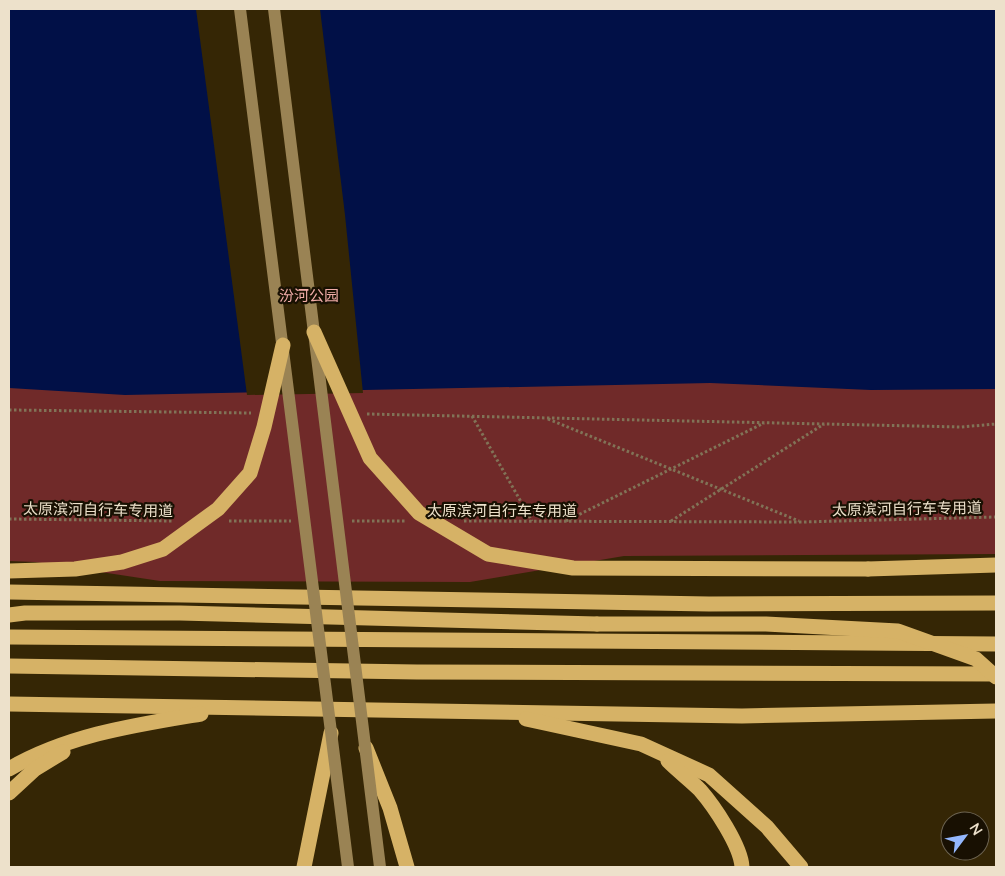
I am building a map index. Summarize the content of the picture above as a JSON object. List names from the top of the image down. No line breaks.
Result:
{"streets":{"path":["太原滨河自行车专用道"]},"parks":["汾河公园"],"north":"top right"}
